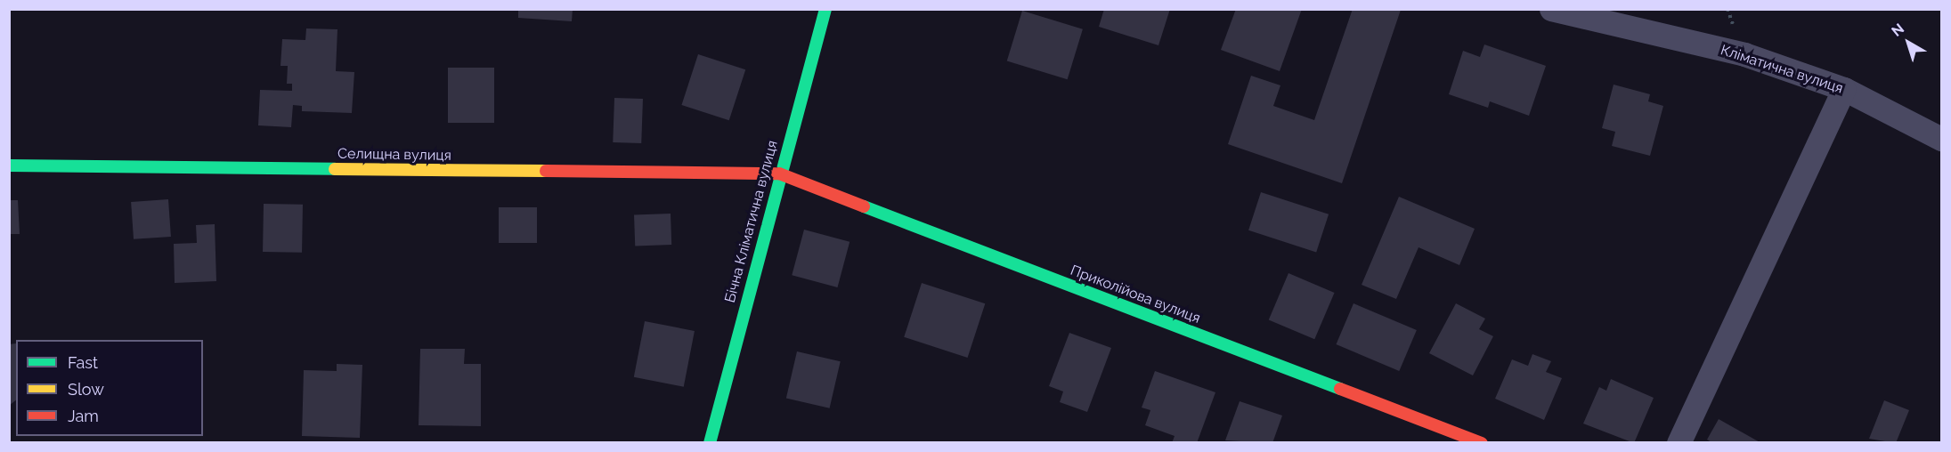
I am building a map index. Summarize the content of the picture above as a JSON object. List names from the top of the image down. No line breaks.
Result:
{"streets":{"street":["Кліматична вулиця","Селищна вулиця","Бічна Кліматична вулиця","Приколійова вулиця"]},"crossings":[["Селищна вулиця","Бічна Кліматична вулиця"],["Селищна вулиця","Приколійова вулиця"],["Бічна Кліматична вулиця","Приколійова вулиця"]],"legend":["Fast","Slow","Jam"],"north":"top left"}
